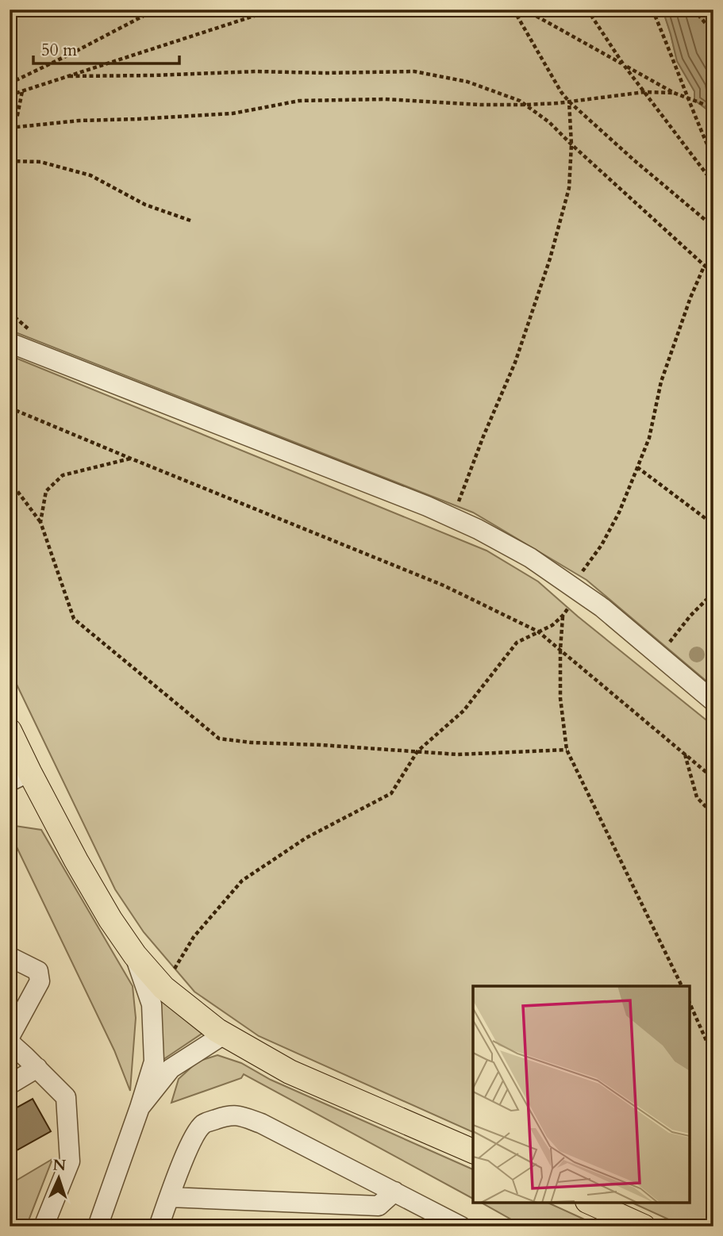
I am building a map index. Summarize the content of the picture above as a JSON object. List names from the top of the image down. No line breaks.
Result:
{"scale_bar":"50 m","north":"top"}
